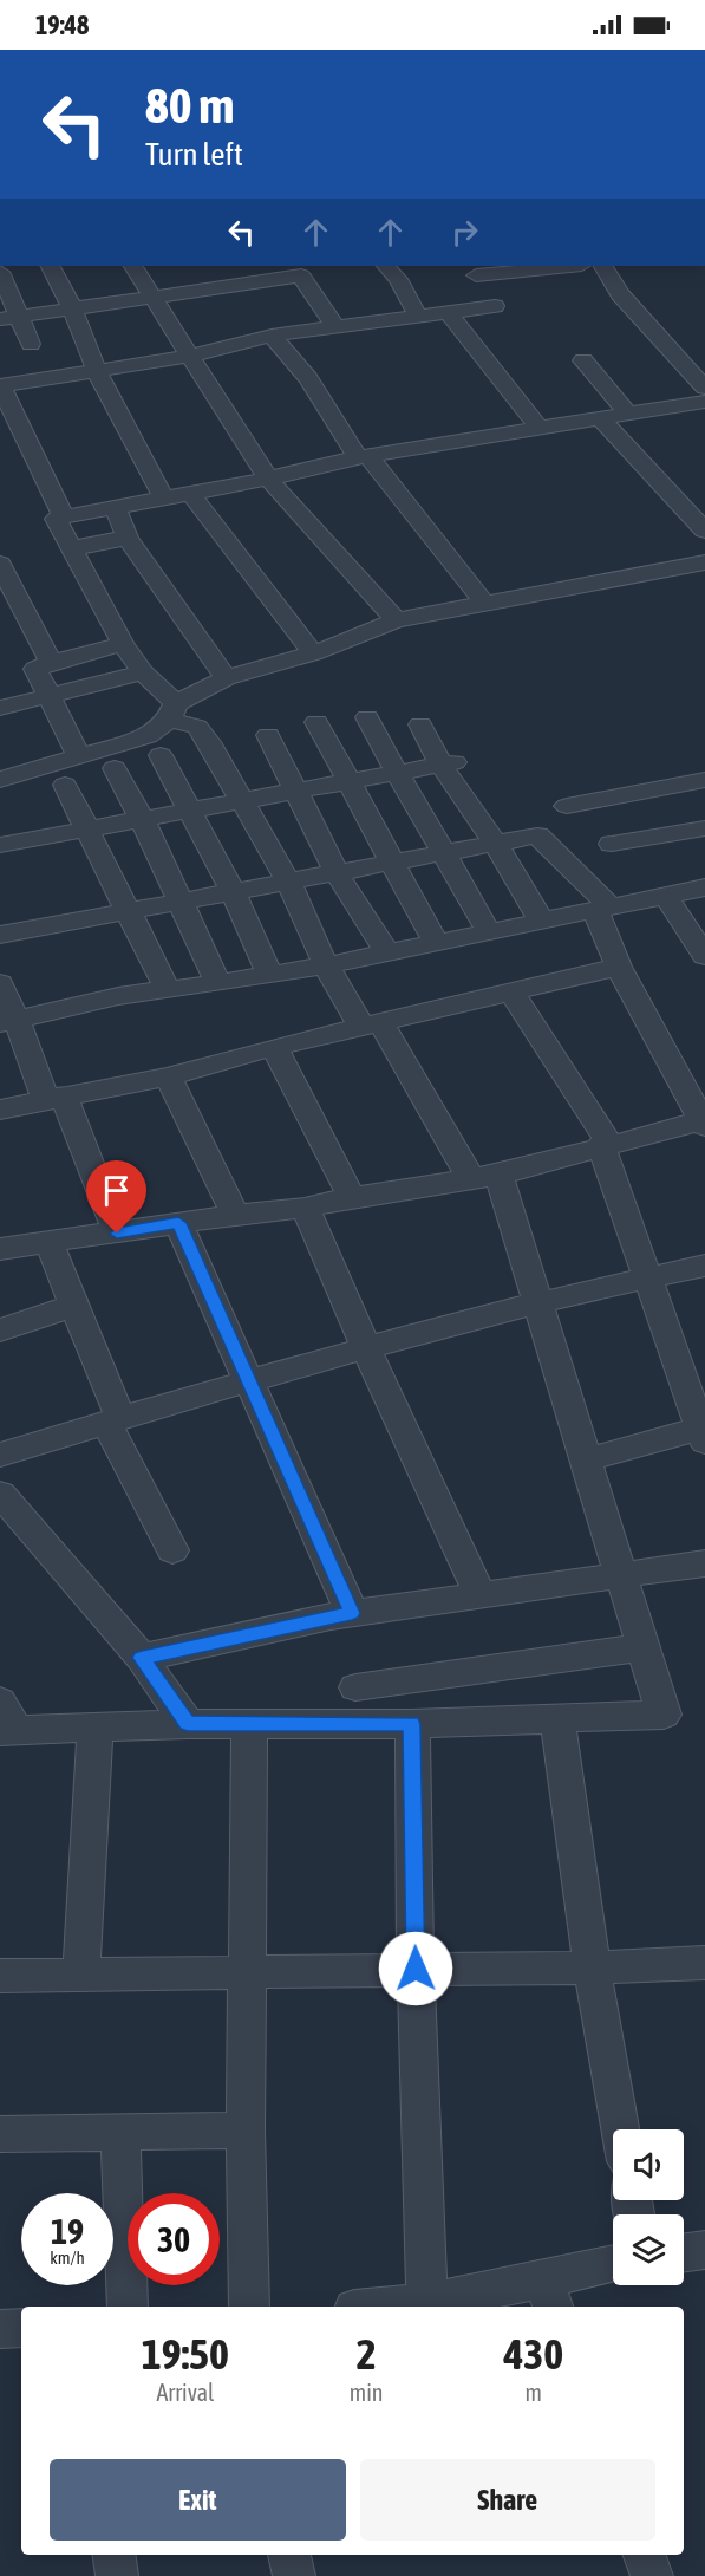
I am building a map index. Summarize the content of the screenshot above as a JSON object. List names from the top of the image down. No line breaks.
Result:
{"page":{"status":"19:48","turn":["80 m","Turn left"],"speed":"19 km/h","limit":"30","eta":["19:50","Arrival","2","min","430","m"],"buttons":["Exit","Share"]}}
